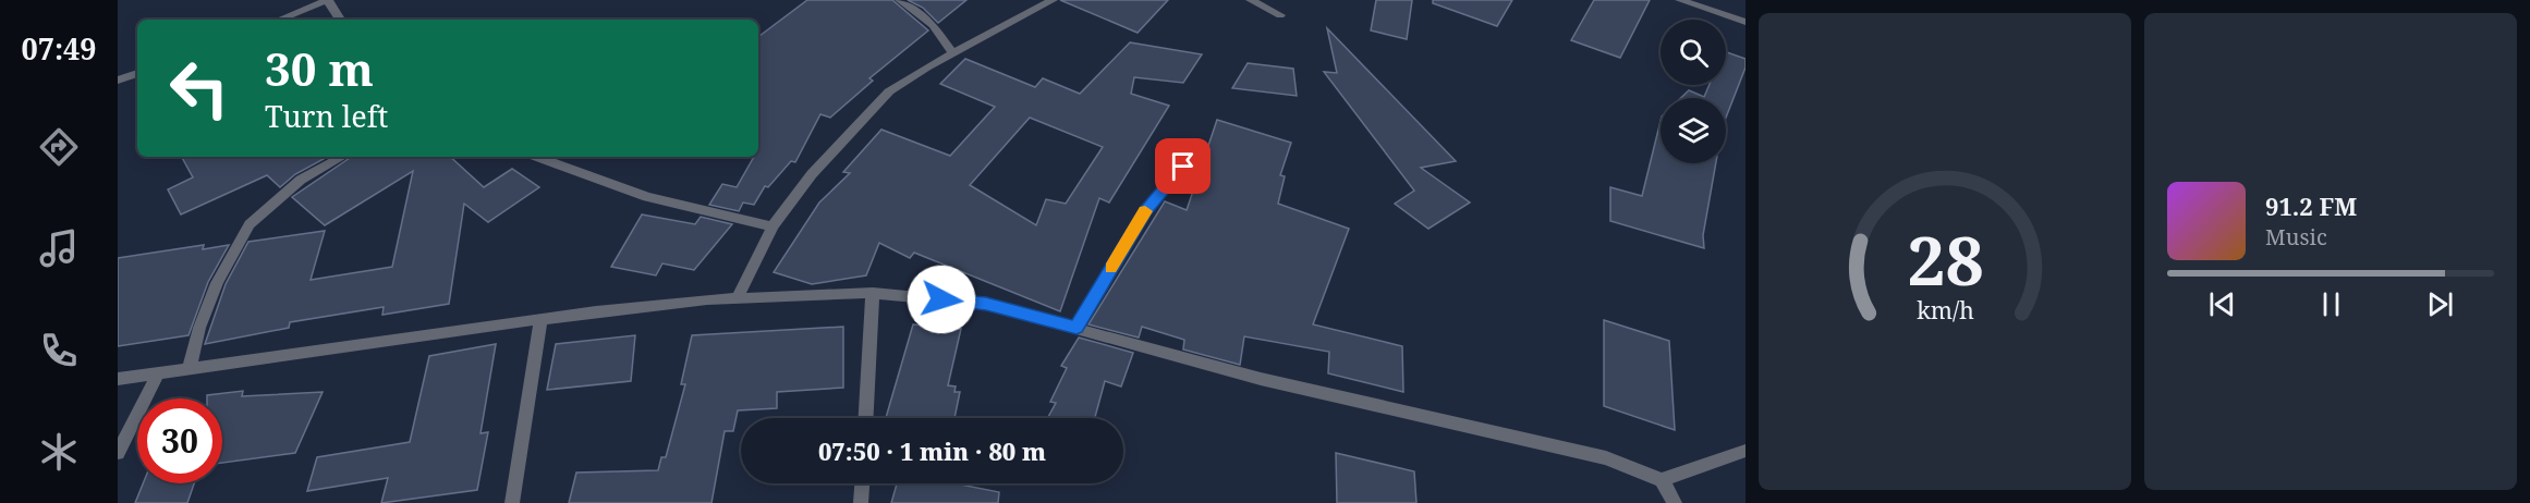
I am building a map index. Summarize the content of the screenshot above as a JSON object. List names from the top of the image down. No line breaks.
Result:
{"page":{"tabs":"07:49","turn":["30 m","Turn left"],"song":["91.2 FM","Music"],"limit":"30","trip":"07:50 · 1 min · 80 m","gauge":["28","km/h"]}}
